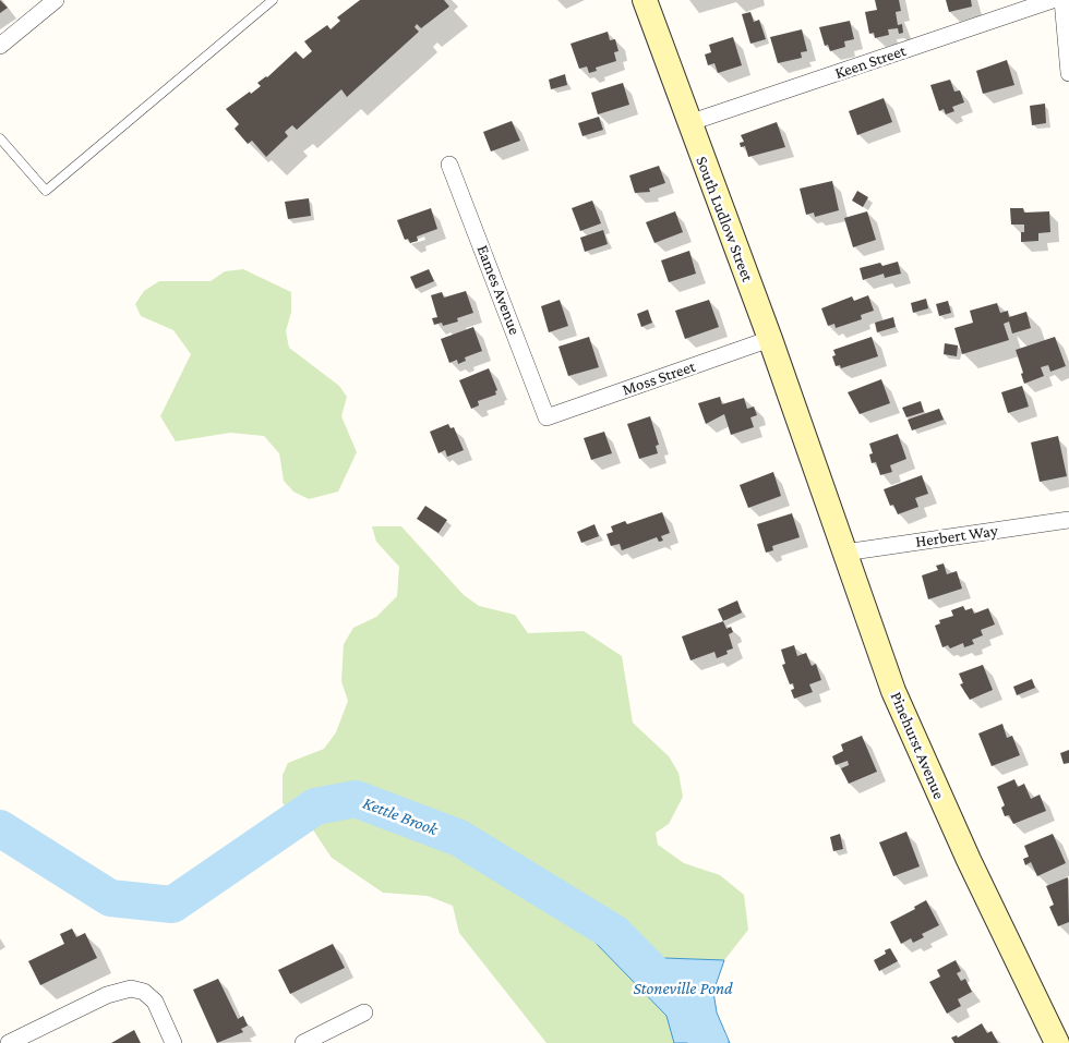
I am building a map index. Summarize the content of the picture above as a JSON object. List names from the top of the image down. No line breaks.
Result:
{"streets":{"main road":["South Ludlow Street","Pinehurst Avenue"],"street":["Keen Street","Eames Avenue","Moss Street","Herbert Way"]},"crossings":[["Keen Street","South Ludlow Street"],["South Ludlow Street","Moss Street"],["South Ludlow Street","Pinehurst Avenue"],["Eames Avenue","Moss Street"],["Herbert Way","Pinehurst Avenue"]],"water":["Kettle Brook","Stoneville Pond"]}
